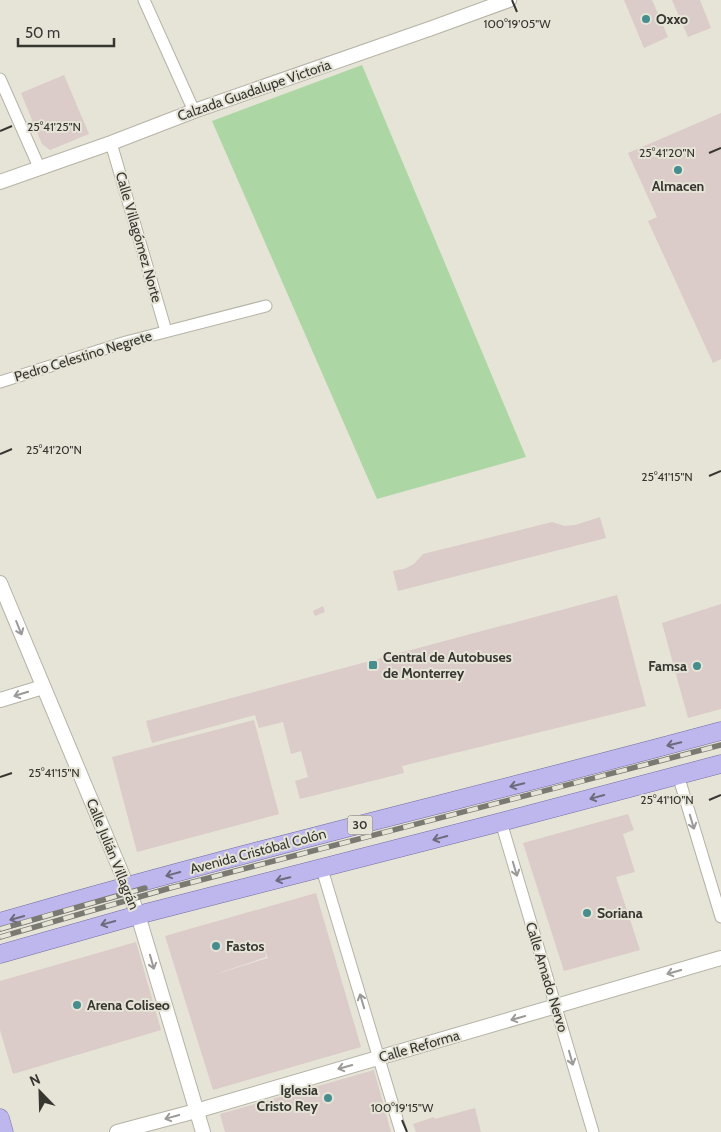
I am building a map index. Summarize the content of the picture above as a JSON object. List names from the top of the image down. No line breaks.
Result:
{"streets":{"main road":["30","Avenida Cristóbal Colón"],"street":["Calzada Guadalupe Victoria","Calle Villagómez Norte","Pedro Celestino Negrete","Calle Julián Villagrán","Calle Amado Nervo","Calle Reforma"]},"crossings":[["Calzada Guadalupe Victoria","Calle Villagómez Norte"],["Calle Villagómez Norte","Pedro Celestino Negrete"],["30","Calle Julián Villagrán"],["30","Calle Amado Nervo"],["Avenida Cristóbal Colón","Calle Julián Villagrán"],["Calle Julián Villagrán","Calle Reforma"],["Calle Amado Nervo","Calle Reforma"]],"one_way":["Calle Julián Villagrán","Calle Amado Nervo","Calle Reforma"],"places":{"other":["Oxxo","Almacen","Famsa","Soriana","Fastos","Arena Coliseo","Iglesia Cristo Rey"],"transit":["Central de Autobuses de Monterrey"]},"scale_bar":"50 m","north":"top left","coordinates":["100°19'05\"W","25°41'25\"N","25°41'20\"N","25°41'15\"N","25°41'10\"N","100°19'15\"W"]}
